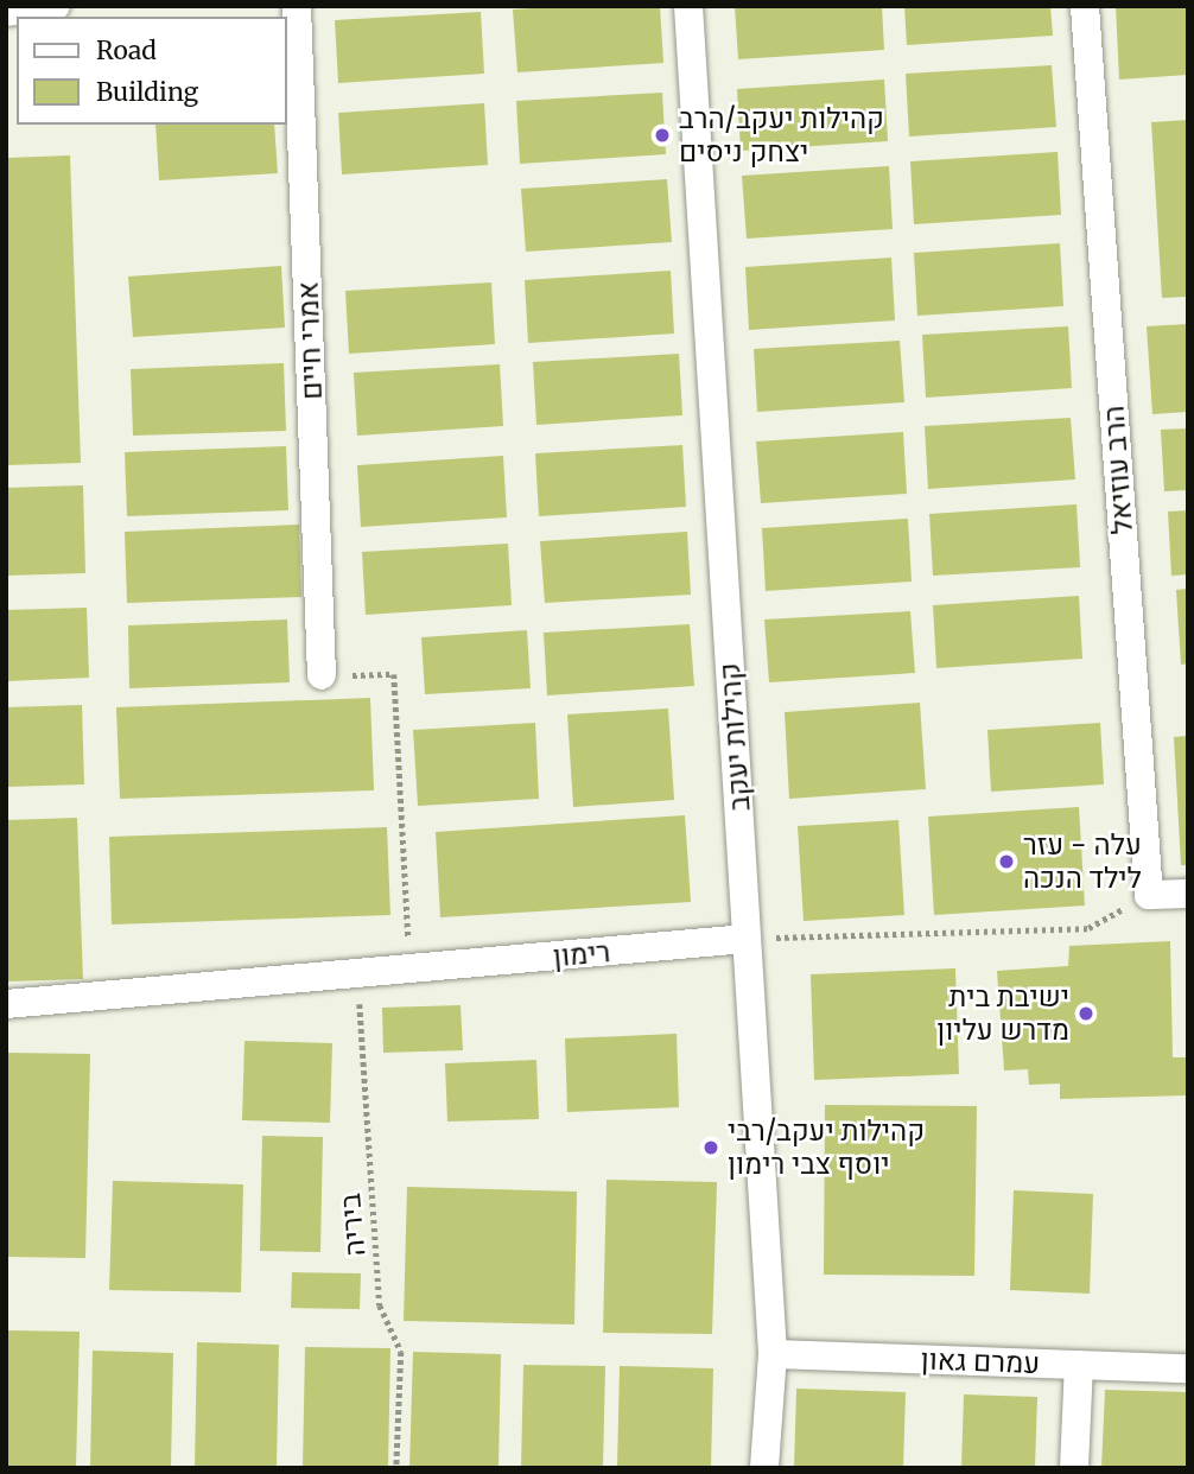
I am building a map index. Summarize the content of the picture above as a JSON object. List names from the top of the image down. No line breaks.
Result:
{"streets":{"street":["אמרי חיים","הרב עוזיאל","קהילות יעקב","רימון","עמרם גאון"],"path":["ביריה"]},"crossings":[["קהילות יעקב","רימון"],["קהילות יעקב","עמרם גאון"],["רימון","ביריה"]],"places":["קהילות יעקב/הרב יצחק ניסים","עלה - עזר לילד הנכה","ישיבת בית מדרש עליון","קהילות יעקב/רבי יוסף צבי רימון"],"legend":["Road","Building"]}
